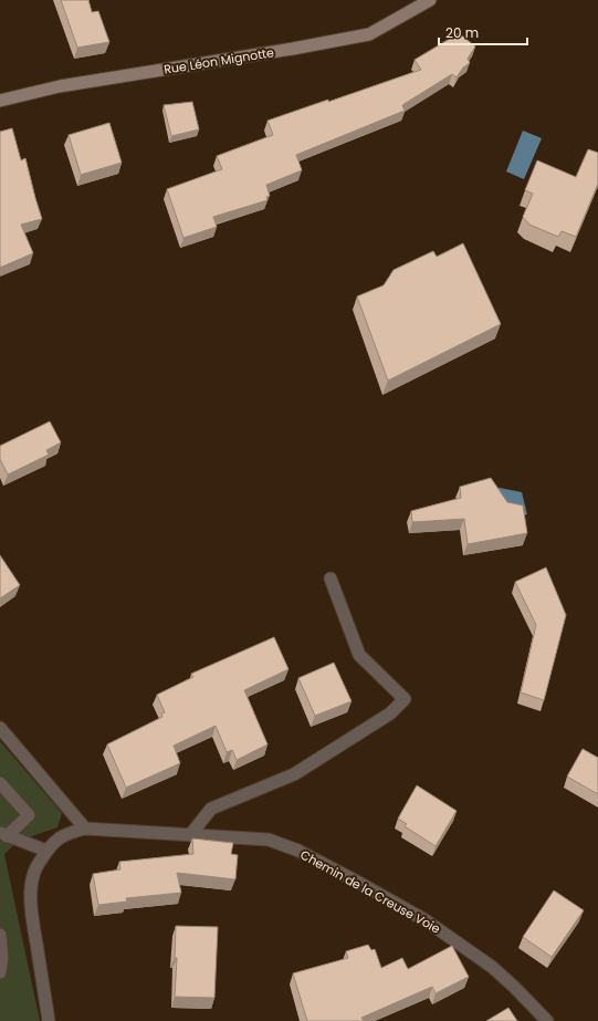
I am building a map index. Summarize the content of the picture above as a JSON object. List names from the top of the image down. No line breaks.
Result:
{"streets":{"main road":["Rue Léon Mignotte"],"street":["Chemin de la Creuse Voie"]},"scale_bar":"20 m"}
